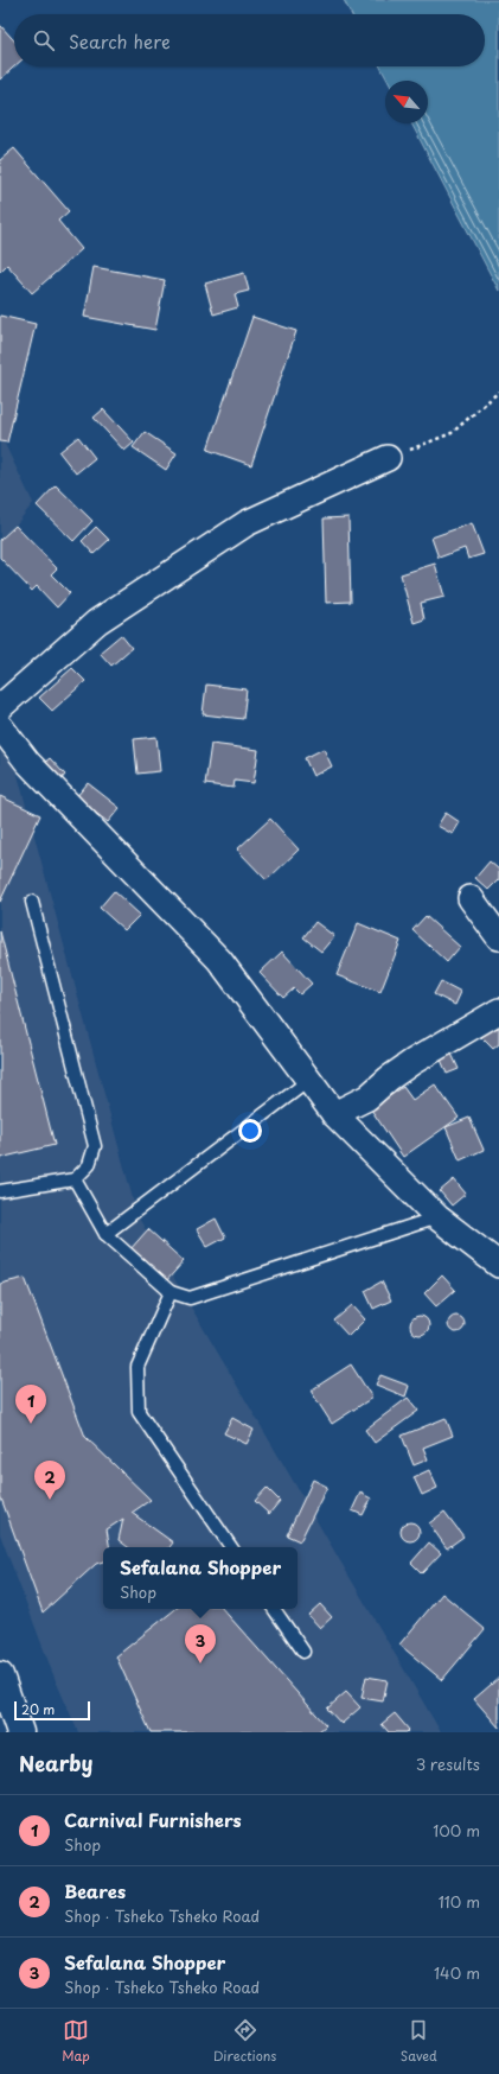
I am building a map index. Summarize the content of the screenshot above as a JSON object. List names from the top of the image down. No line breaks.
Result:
{"scale_bar":"20 m","north":"top left","page":{"search":"Search here","pins":["1","2","3"],"popup":["Sefalana Shopper","Shop"],"scale":"20 m","heading":["Nearby","3 results"],"list":[{"mark":"1","name":"Carnival Furnishers","note":"Shop","value":"100 m"},{"mark":"2","name":"Beares","note":"Shop · Tsheko Tsheko Road","value":"110 m"},{"mark":"3","name":"Sefalana Shopper","note":"Shop · Tsheko Tsheko Road","value":"140 m"}],"nav":["Map","Directions","Saved"]}}
